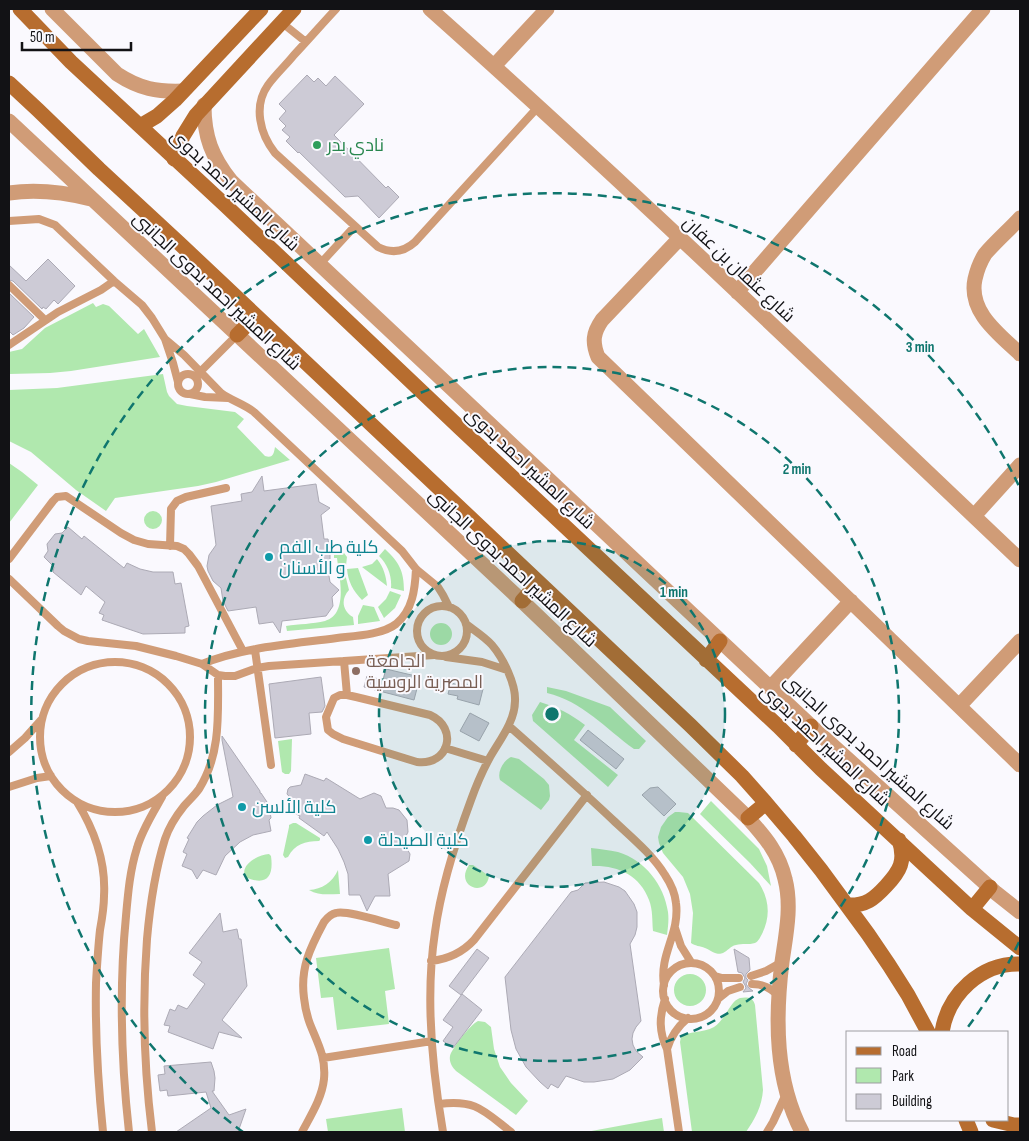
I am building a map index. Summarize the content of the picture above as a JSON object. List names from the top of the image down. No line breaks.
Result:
{"streets":{"street":["شارع المشير احمد بدوى","شارع عثمان بن عفان","شارع المشير احمد بدوى الجانبى"]},"places":["نادي بدر","كلية طب الفم و الأسنان","الجامعة المصرية الروسية","كلية الألسن","كلية الصيدلة"],"legend":["Road","Park","Building"],"scale_bar":"50 m","rings":["3 min","2 min","1 min"]}
